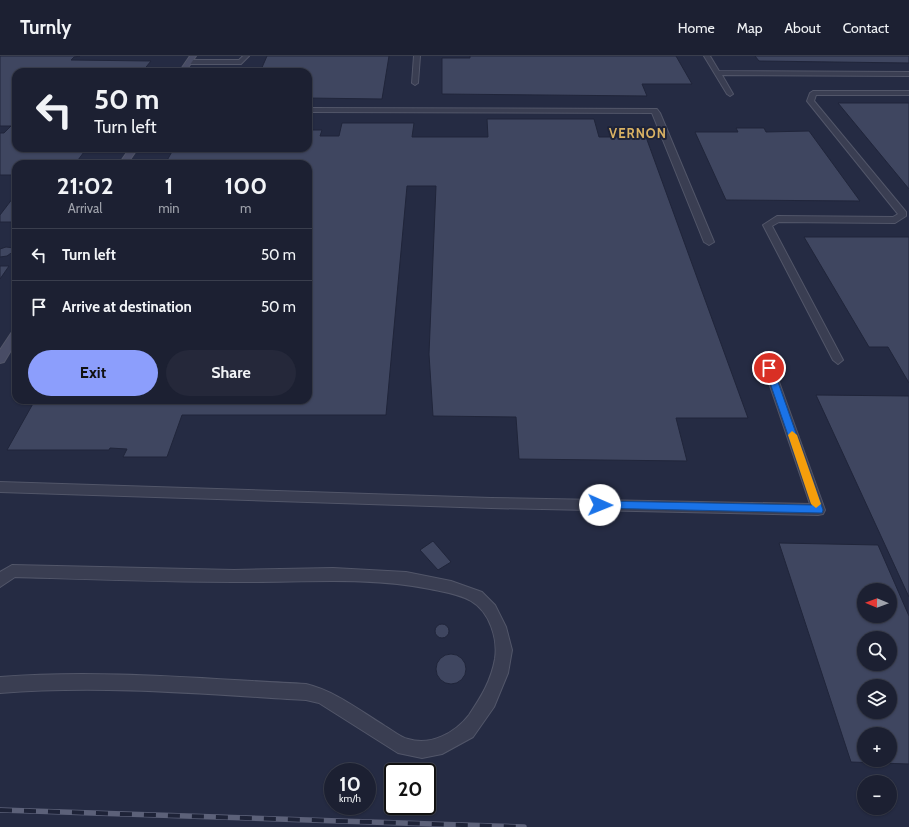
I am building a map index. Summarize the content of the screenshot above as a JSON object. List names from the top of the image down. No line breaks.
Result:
{"districts":["VERNON"],"north":"left","page":{"header":"Turnly","nav":["Home","Map","About","Contact"],"turn":["50 m","Turn left"],"eta":["21:02","Arrival","1","min","100","m"],"list":[{"name":"Turn left","value":"50 m"},{"name":"Arrive at destination","value":"50 m"}],"buttons":["Exit","Share"],"map_buttons":["+","−"],"speed":"10 km/h","limit":"20"}}
